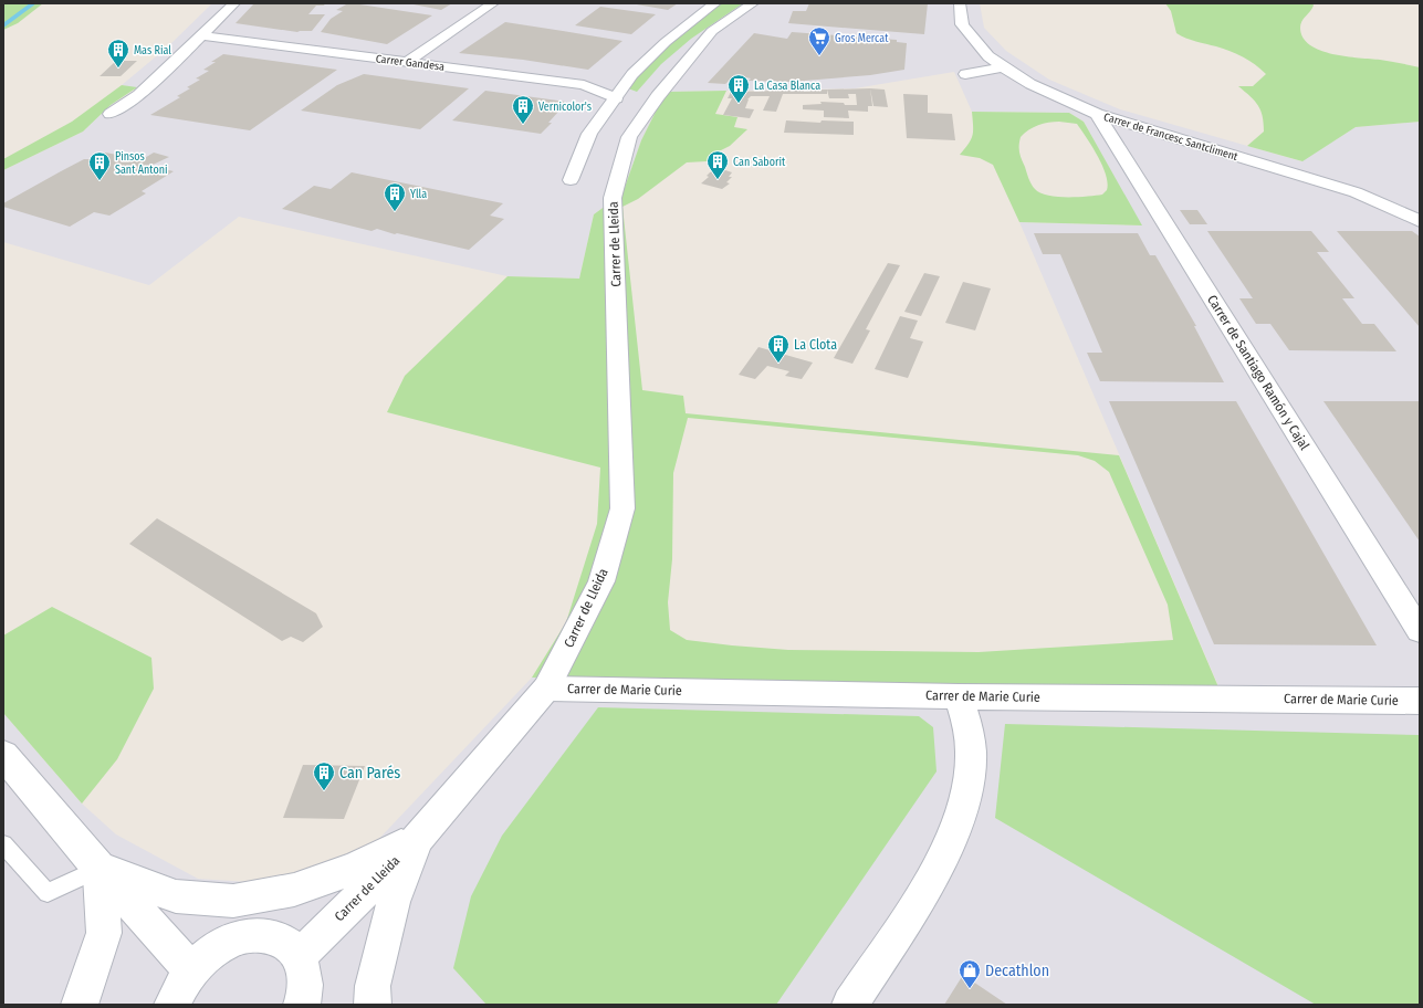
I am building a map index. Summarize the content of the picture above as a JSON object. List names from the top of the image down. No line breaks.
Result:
{"streets":{"street":["Carrer Gandesa","Carrer de Francesc Santcliment","Carrer de Lleida","Carrer de Santiago Ramón y Cajal","Carrer de Marie Curie"]},"crossings":[["Carrer de Francesc Santcliment","Carrer de Santiago Ramón y Cajal"],["Carrer de Lleida","Carrer de Marie Curie"]],"places":{"supermarket":["Gros Mercat"],"building":["Mas Rial","La Casa Blanca","Vernicolor's","Can Saborit","Pinsos Sant Antoni","Ylla","La Clota","Can Parés"],"shop":["Decathlon"]}}
